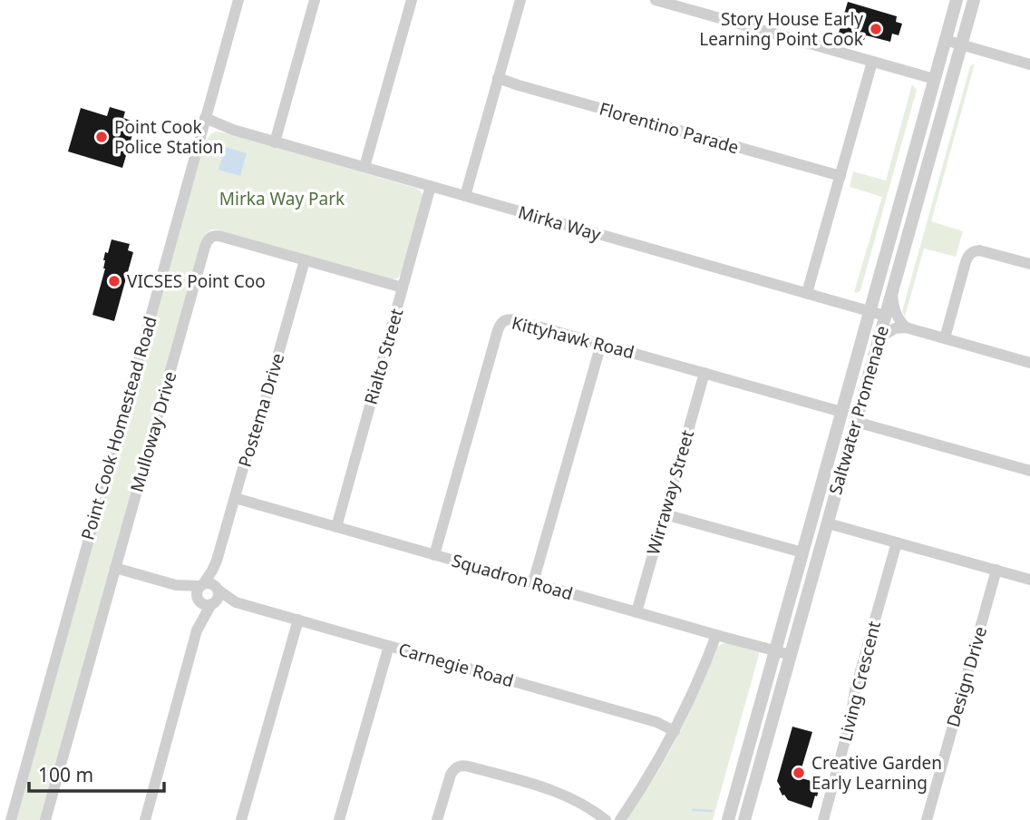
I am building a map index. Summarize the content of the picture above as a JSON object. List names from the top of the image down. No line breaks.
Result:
{"streets":{"street":["Florentino Parade","Mirka Way","Kittyhawk Road","Rialto Street","Postema Drive","Saltwater Promenade","Point Cook Homestead Road","Mulloway Drive","Wirraway Street","Squadron Road","Carnegie Road","Design Drive","Living Crescent"]},"crossings":[["Mirka Way","Rialto Street"],["Mirka Way","Saltwater Promenade"],["Mirka Way","Point Cook Homestead Road"],["Kittyhawk Road","Saltwater Promenade"],["Kittyhawk Road","Wirraway Street"],["Kittyhawk Road","Squadron Road"],["Rialto Street","Mulloway Drive"],["Rialto Street","Squadron Road"],["Postema Drive","Mulloway Drive"],["Postema Drive","Squadron Road"],["Postema Drive","Carnegie Road"],["Saltwater Promenade","Squadron Road"],["Wirraway Street","Squadron Road"]],"parks":["Mirka Way Park"],"places":["Story House Early Learning Point Cook","Point Cook Police Station","VICSES Point Coo","Creative Garden Early Learning"],"scale_bar":"100 m"}
